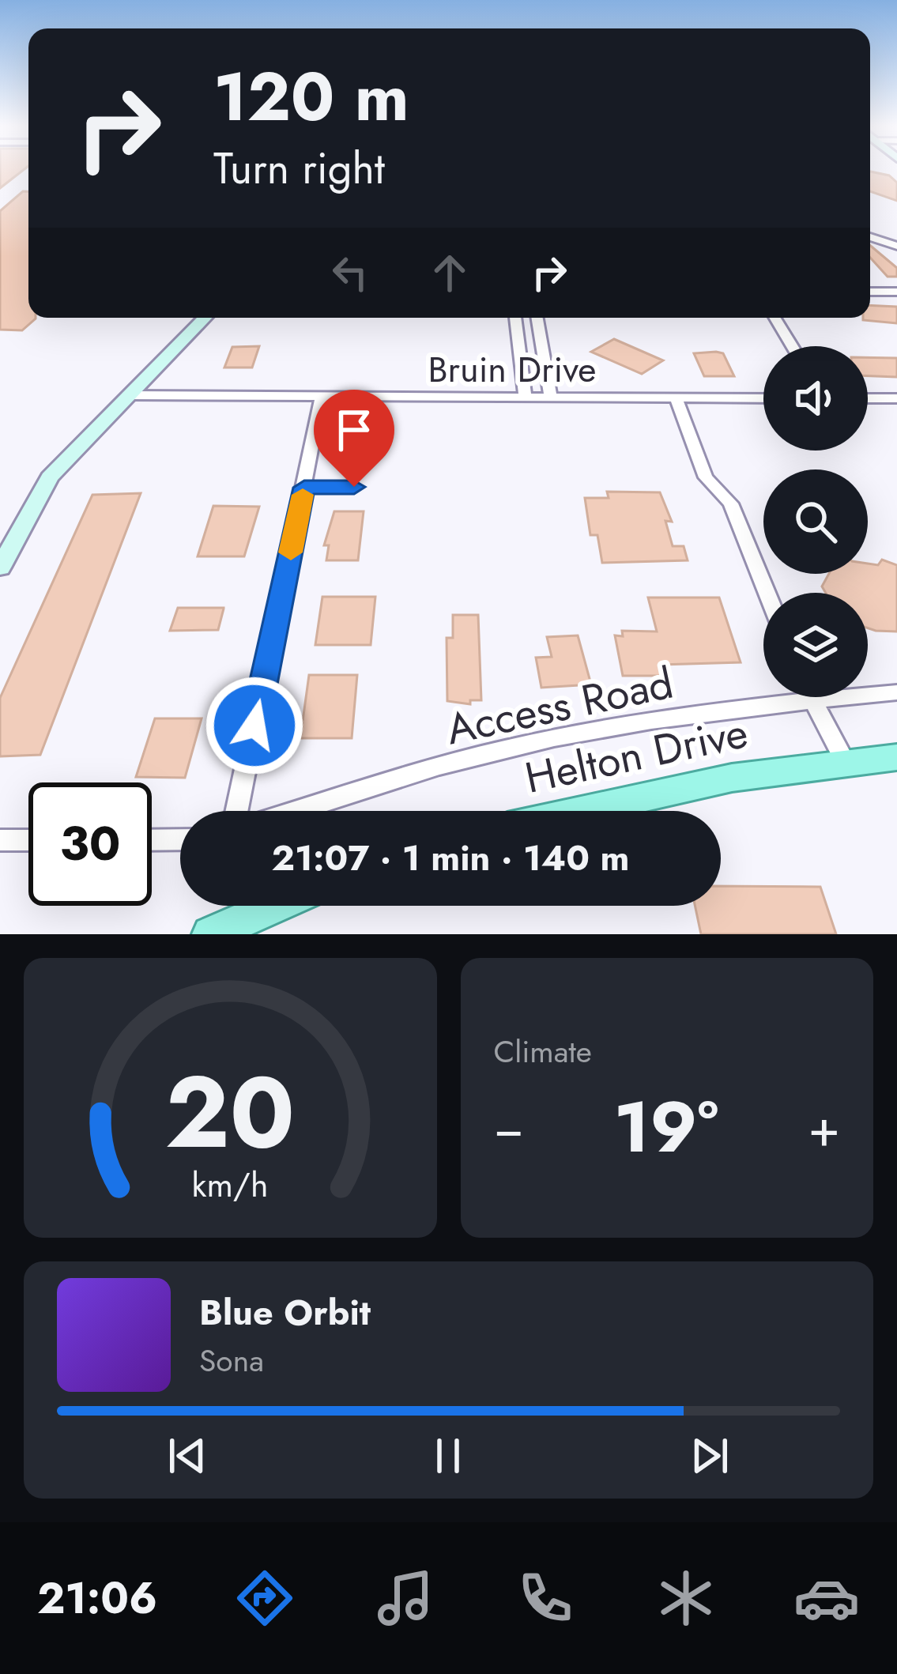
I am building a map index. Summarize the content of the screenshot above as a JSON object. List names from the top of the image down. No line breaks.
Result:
{"streets":{"main road":["Helton Drive"],"street":["Bruin Drive","Access Road"]},"page":{"turn":["120 m","Turn right"],"limit":"30","trip":"21:07 · 1 min · 140 m","tile":"Climate","heat":["−","19°","+"],"song":["Blue Orbit","Sona"],"tabs":"21:06","gauge":["20","km/h"]}}
